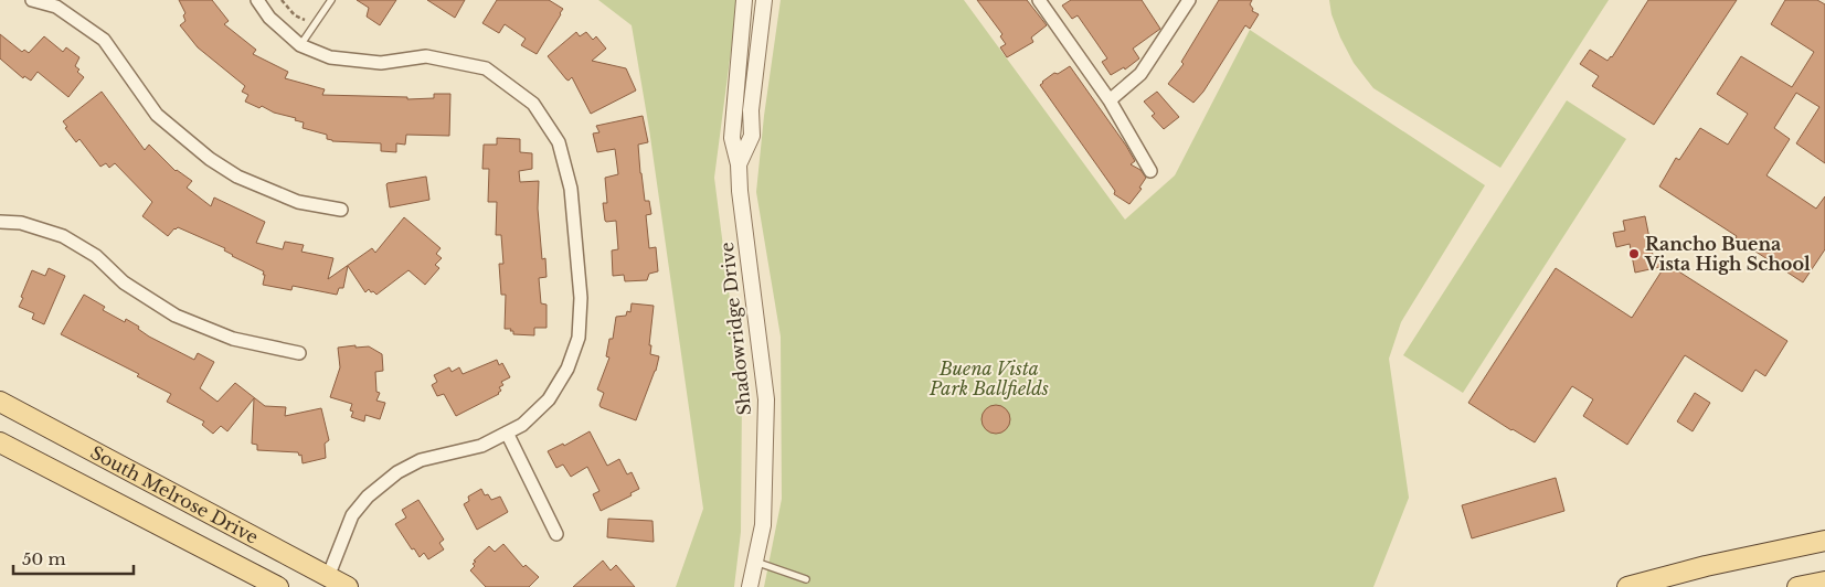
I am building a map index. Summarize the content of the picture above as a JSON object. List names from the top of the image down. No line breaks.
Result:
{"streets":{"main road":["South Melrose Drive"],"street":["Shadowridge Drive"]},"parks":["Buena Vista Park Ballfields"],"places":["Rancho Buena Vista High School"],"scale_bar":"50 m"}
